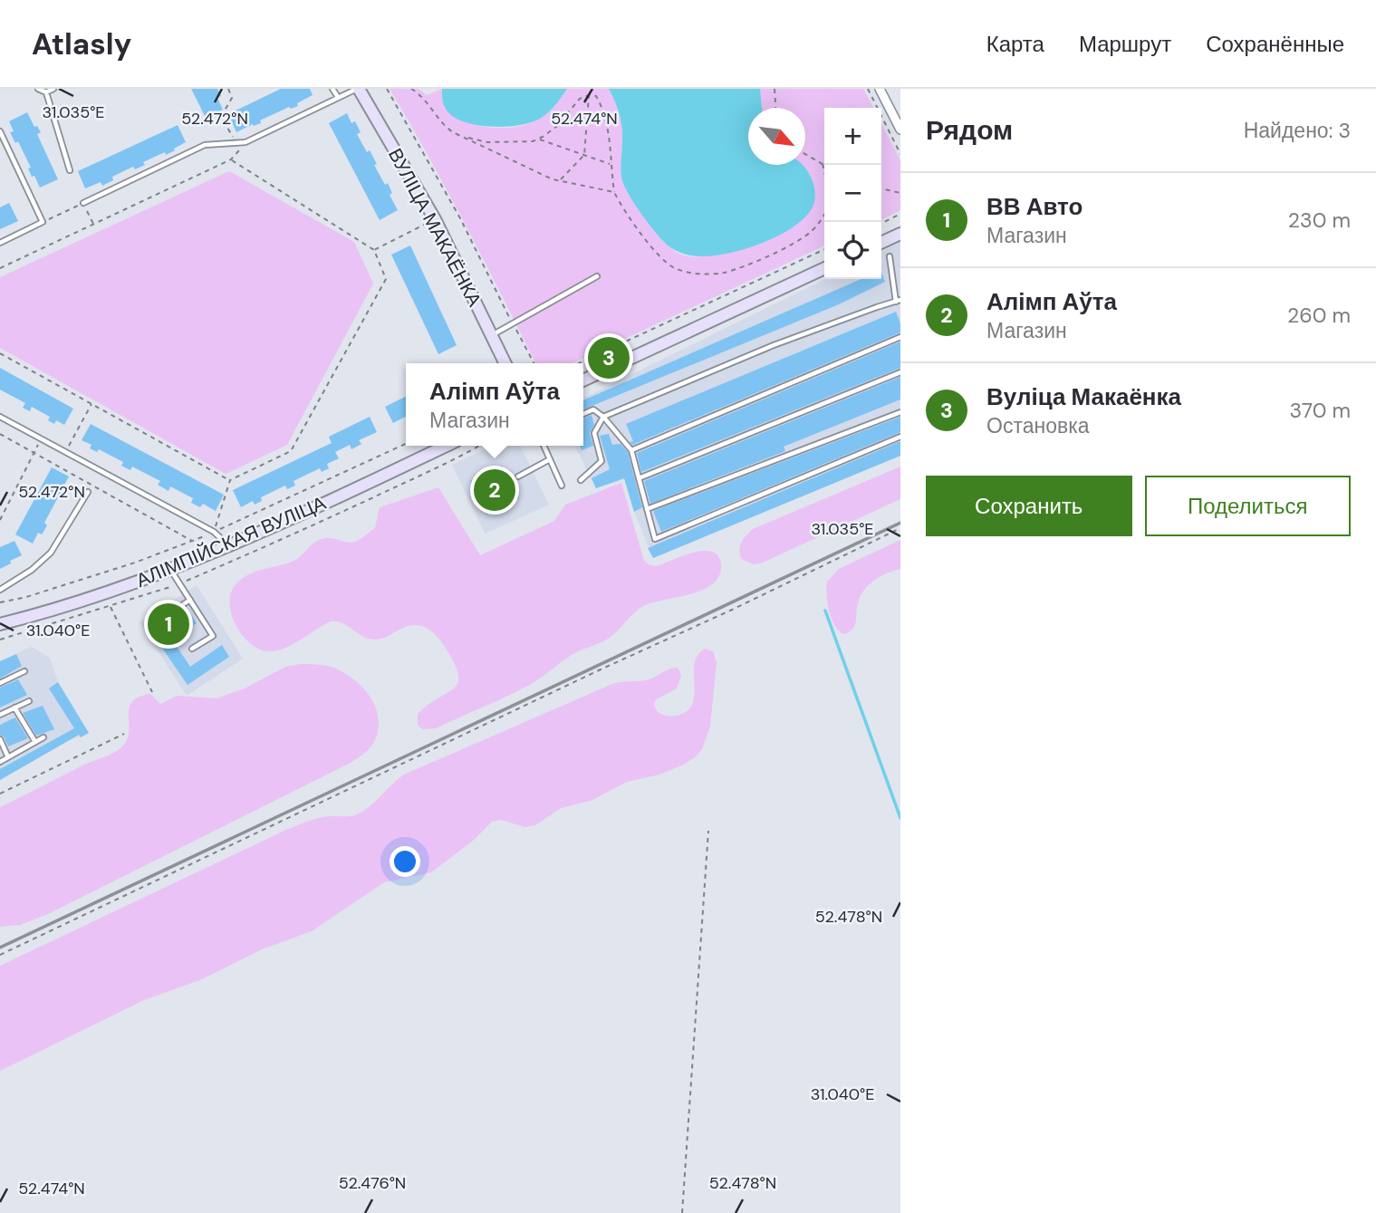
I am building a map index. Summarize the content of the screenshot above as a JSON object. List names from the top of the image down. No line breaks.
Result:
{"streets":{"street":["ВУЛІЦА МАКАЁНКА","АЛІМПІЙСКАЯ ВУЛІЦА"]},"north":"bottom right","page":{"header":"Atlasly","nav":["Карта","Маршрут","Сохранённые"],"heading":["Рядом","Найдено: 3"],"map_buttons":["+","−"],"list":[{"mark":"1","name":"ВВ Авто","note":"Магазин","value":"230 m"},{"mark":"2","name":"Алімп Аўта","note":"Магазин","value":"260 m"},{"mark":"3","name":"Вуліца Макаёнка","note":"Остановка","value":"370 m"}],"pins":["3","2","1"],"popup":["Алімп Аўта","Магазин"],"buttons":["Сохранить","Поделиться"]},"coordinates":["31.035°E","52.472°N","52.474°N","31.040°E","52.478°N","52.476°N"]}
